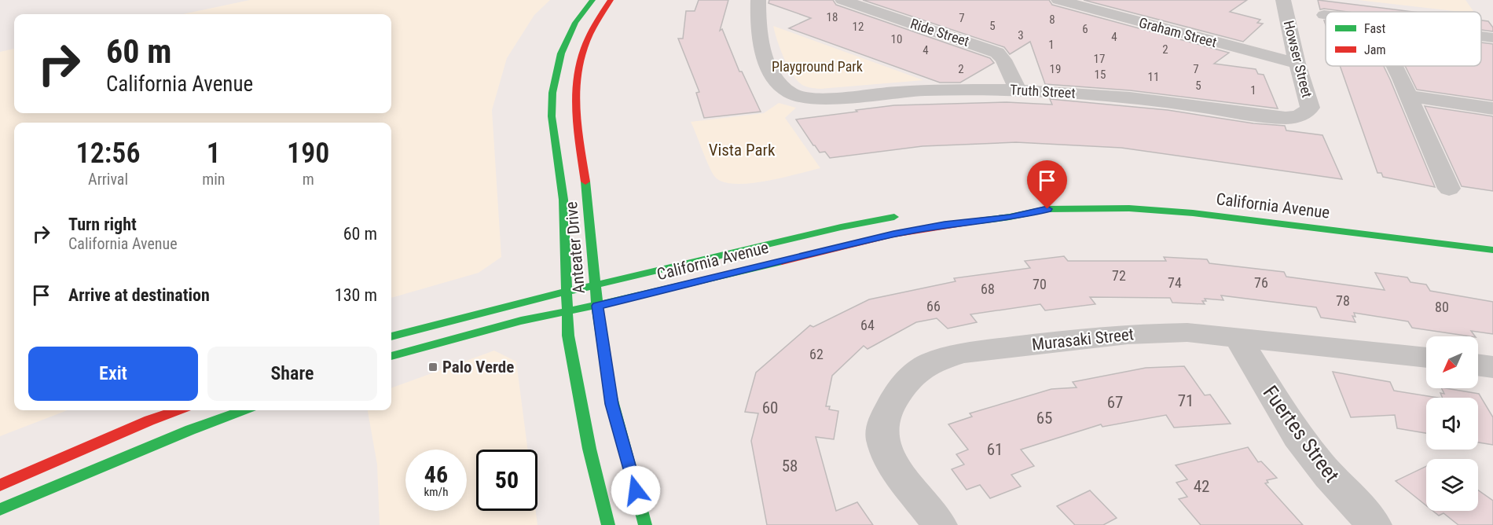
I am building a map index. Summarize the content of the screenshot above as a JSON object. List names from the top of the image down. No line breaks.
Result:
{"streets":{"main road":["California Avenue","Anteater Drive"],"street":["Ride Street","Graham Street","Howser Street","Truth Street","Murasaki Street","Fuertes Street"]},"crossings":[["Ride Street","Truth Street"],["Graham Street","Howser Street"],["Howser Street","Truth Street"],["California Avenue","Anteater Drive"],["Murasaki Street","Fuertes Street"]],"parks":["Playground Park","Vista Park"],"places":{"transit":["Palo Verde"]},"house_numbers":["18","7","8","5","12","6","3","4","10","1","2","4","17","2","19","7","15","11","5","1","72","74","76","70","68","78","66","80","64","62","71","67","60","65","61","58","42"],"legend":["Fast","Jam"],"north":"bottom left","page":{"turn":["60 m","California Avenue"],"eta":["12:56","Arrival","1","min","190","m"],"list":[{"name":"Turn right","note":"California Avenue","value":"60 m"},{"name":"Arrive at destination","value":"130 m"}],"buttons":["Exit","Share"],"speed":"46 km/h","limit":"50"}}
